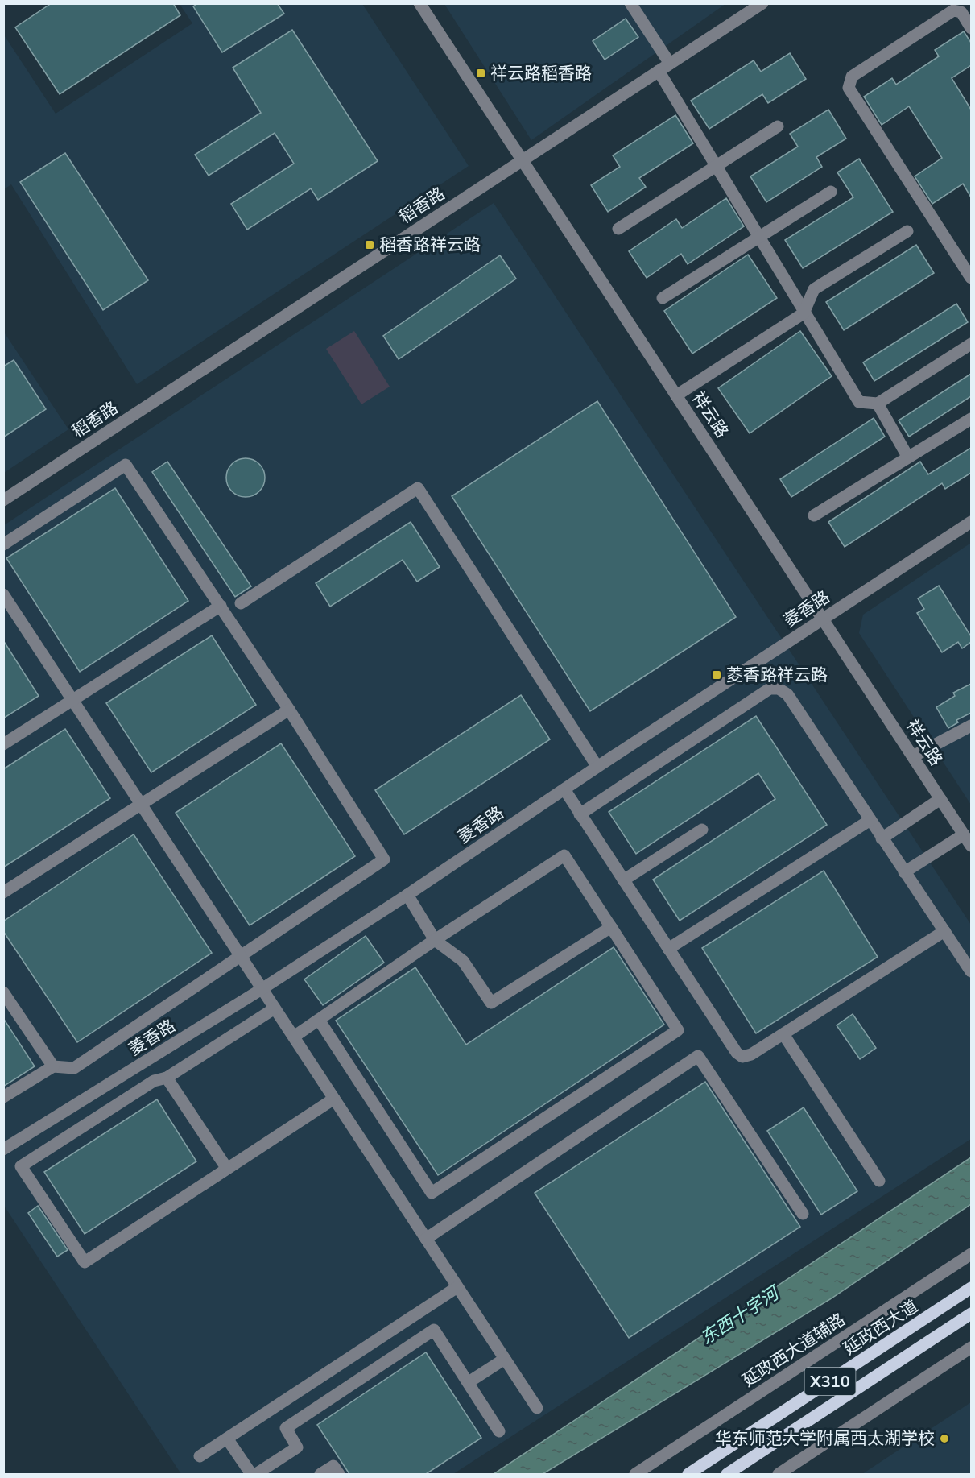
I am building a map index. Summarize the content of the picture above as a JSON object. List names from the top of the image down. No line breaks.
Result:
{"streets":{"main road":["延政西大道","X310"],"street":["稻香路","祥云路","菱香路","延政西大道辅路"]},"crossings":[["稻香路","祥云路"],["祥云路","菱香路"]],"water":["东西十字河"],"places":{"transit":["祥云路稻香路","稻香路祥云路","菱香路祥云路"],"other":["华东师范大学附属西太湖学校"]}}
